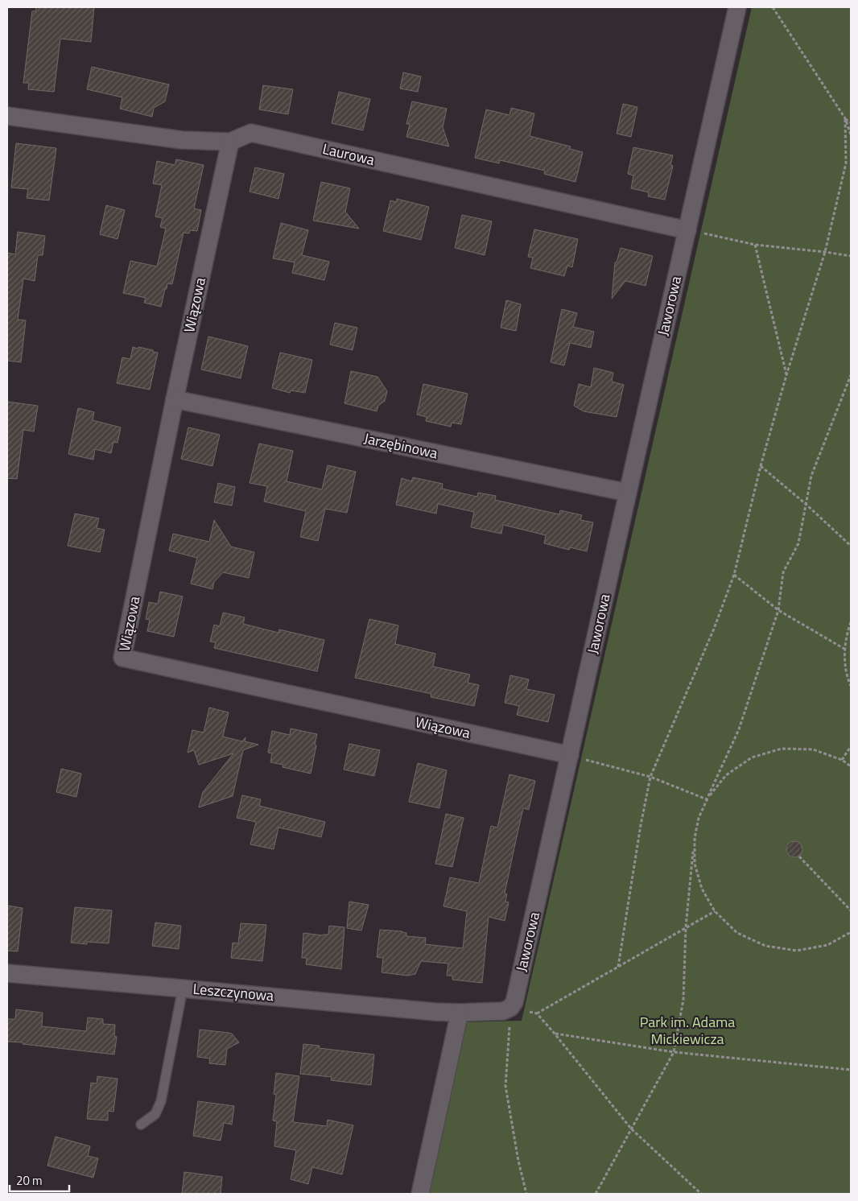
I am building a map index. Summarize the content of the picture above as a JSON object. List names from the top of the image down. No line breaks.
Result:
{"streets":{"street":["Laurowa","Wiązowa","Jaworowa","Jarzębinowa","Leszczynowa"]},"crossings":[["Laurowa","Wiązowa"],["Laurowa","Jaworowa"],["Wiązowa","Jaworowa"],["Wiązowa","Jarzębinowa"],["Jaworowa","Jarzębinowa"]],"parks":["Park im. Adama Mickiewicza"],"scale_bar":"20 m"}
